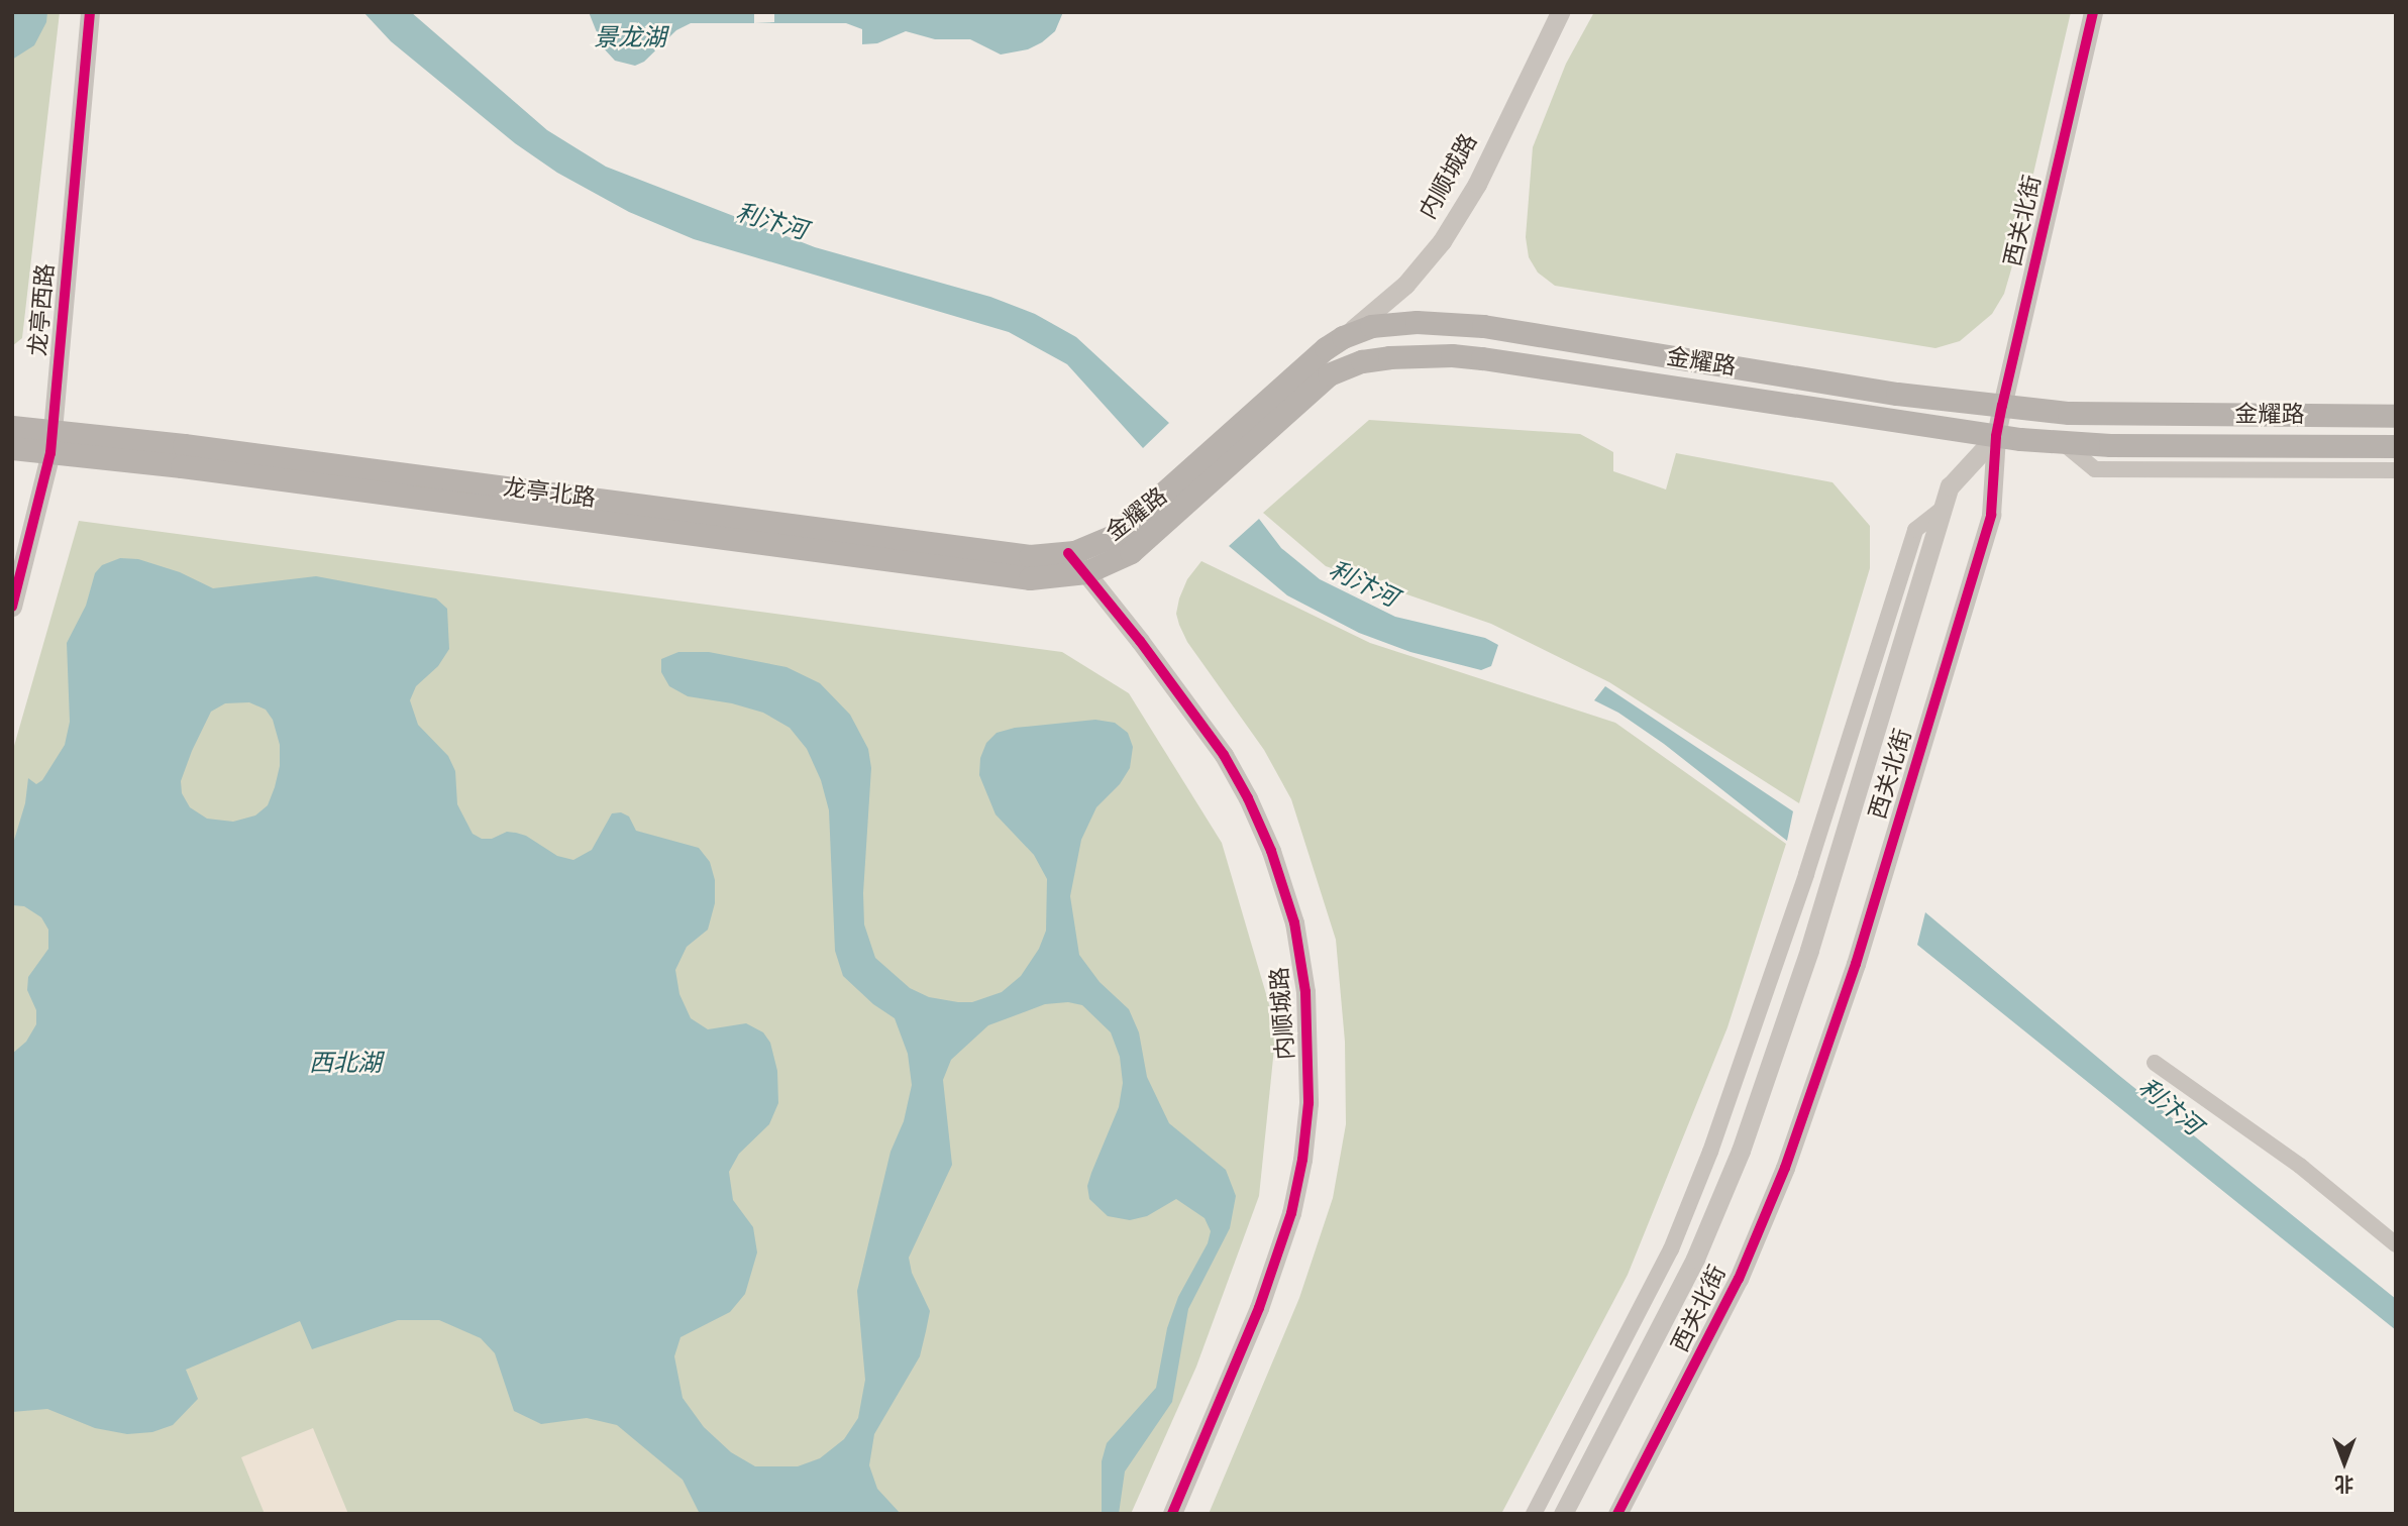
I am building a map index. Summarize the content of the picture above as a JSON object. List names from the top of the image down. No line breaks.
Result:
{"streets":{"main road":["金耀路","龙亭北路"],"street":["内顺城路","西关北街","龙亭西路"]},"crossings":[["内顺城路","金耀路"],["内顺城路","龙亭北路"],["西关北街","金耀路"],["龙亭西路","龙亭北路"],["金耀路","龙亭北路"]],"water":["景龙湖","利汴河","西北湖"],"north":"bottom"}
